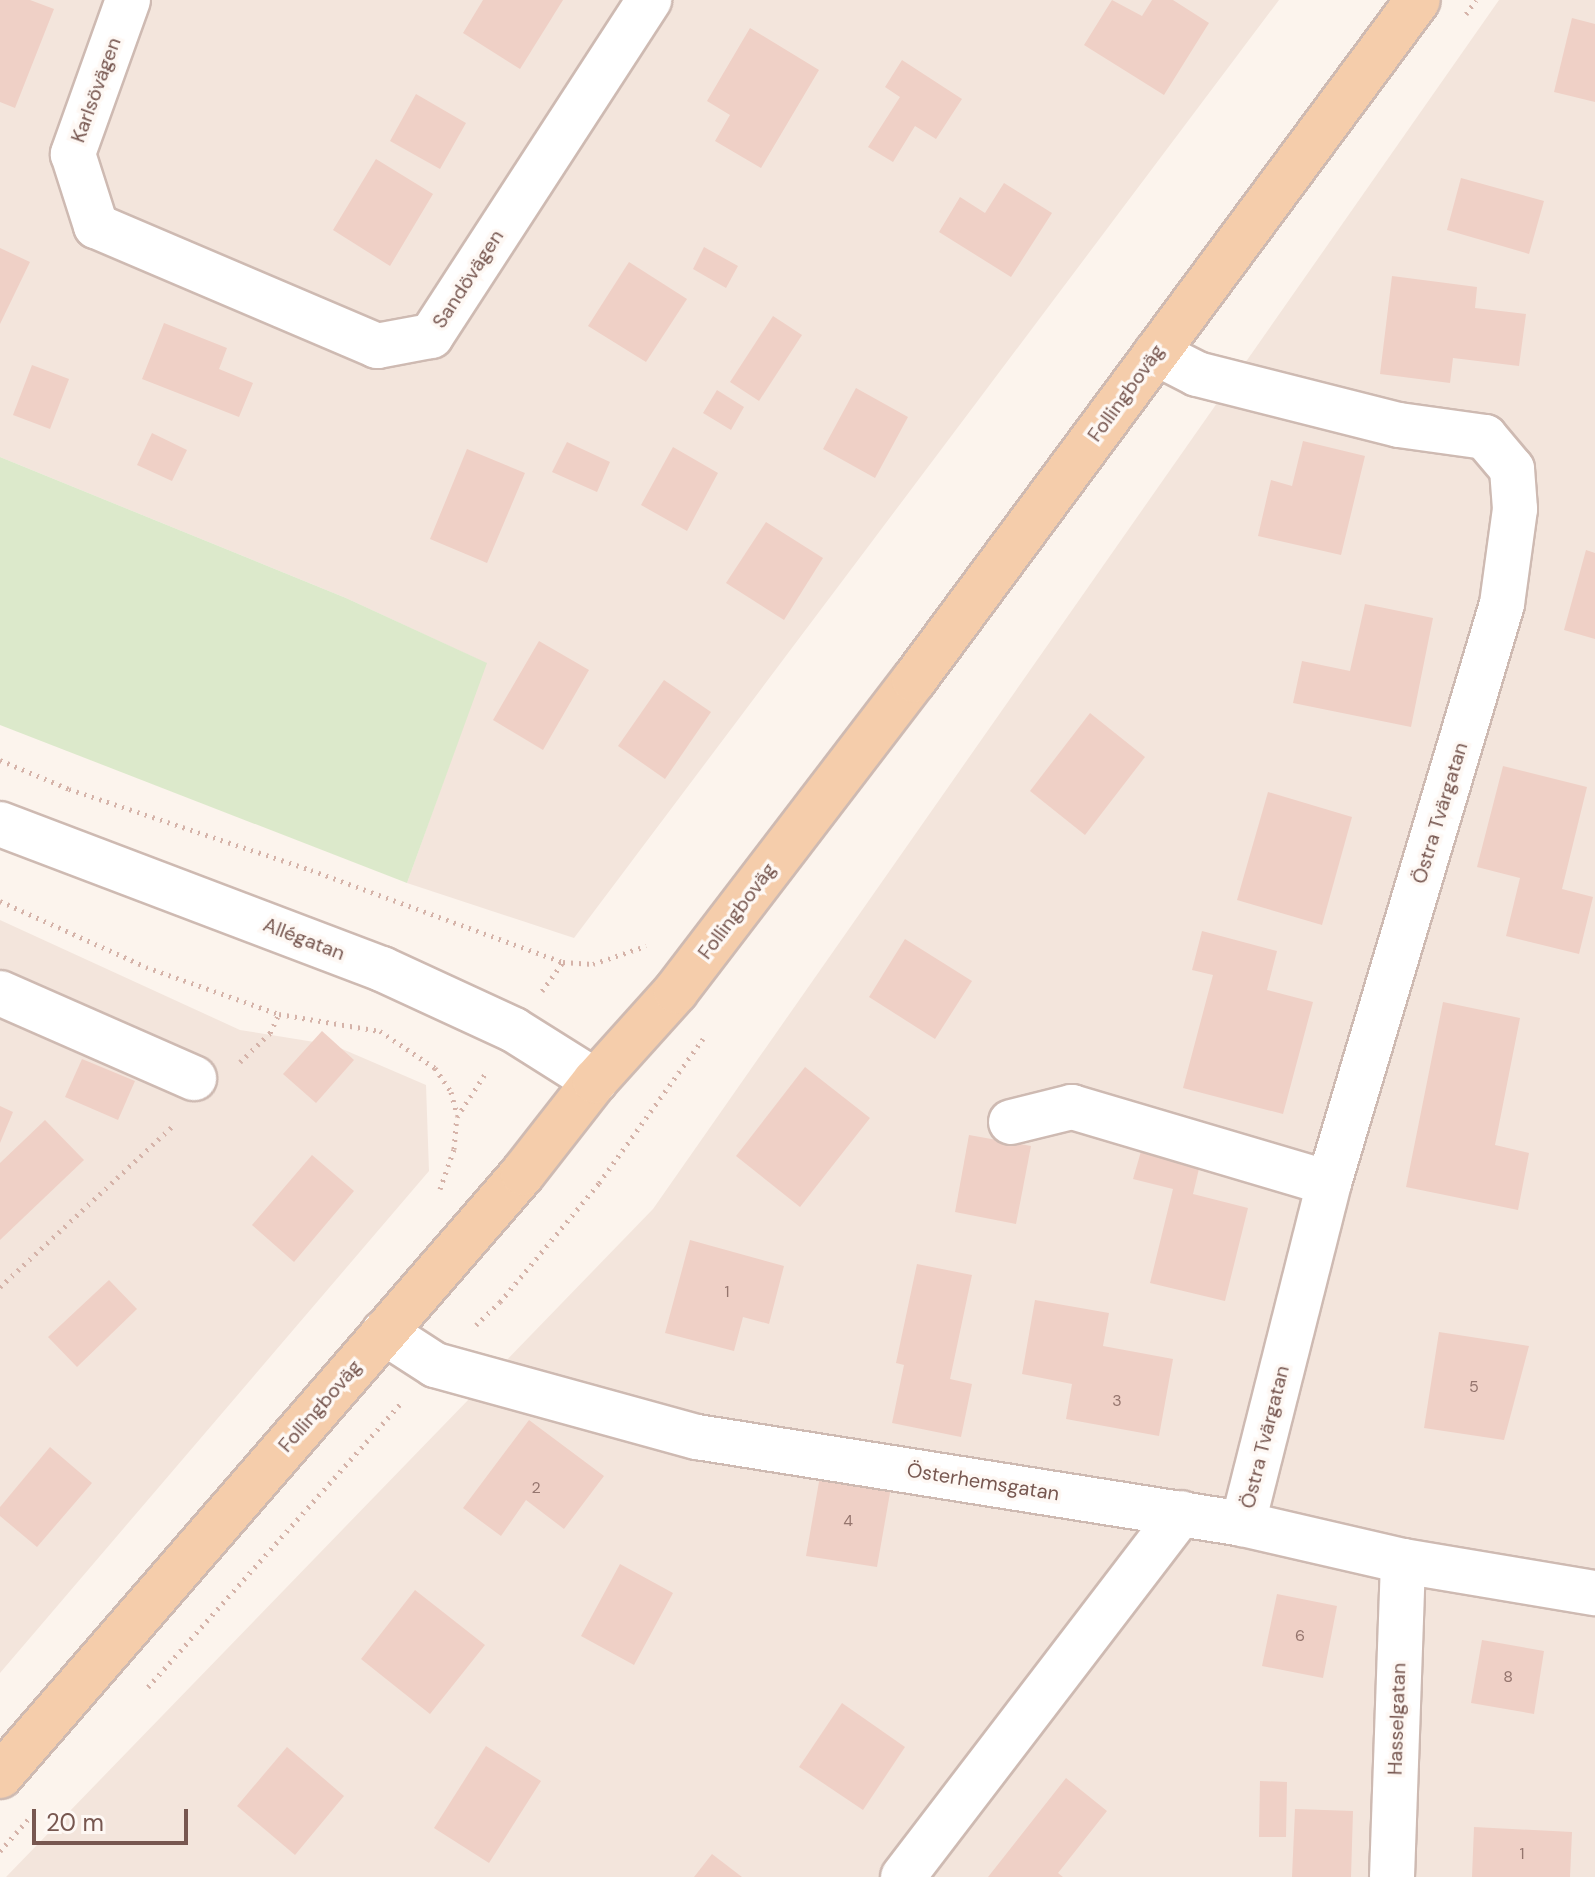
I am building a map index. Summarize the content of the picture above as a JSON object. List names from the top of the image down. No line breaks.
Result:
{"streets":{"main road":["Follingboväg"],"street":["Karlsövägen","Sandövägen","Östra Tvärgatan","Allégatan","Österhemsgatan","Hasselgatan"]},"crossings":[["Karlsövägen","Sandövägen"],["Follingboväg","Östra Tvärgatan"],["Follingboväg","Allégatan"],["Follingboväg","Österhemsgatan"],["Östra Tvärgatan","Österhemsgatan"],["Österhemsgatan","Hasselgatan"]],"house_numbers":["1","5","3","2","4","6","8","1"],"scale_bar":"20 m"}
